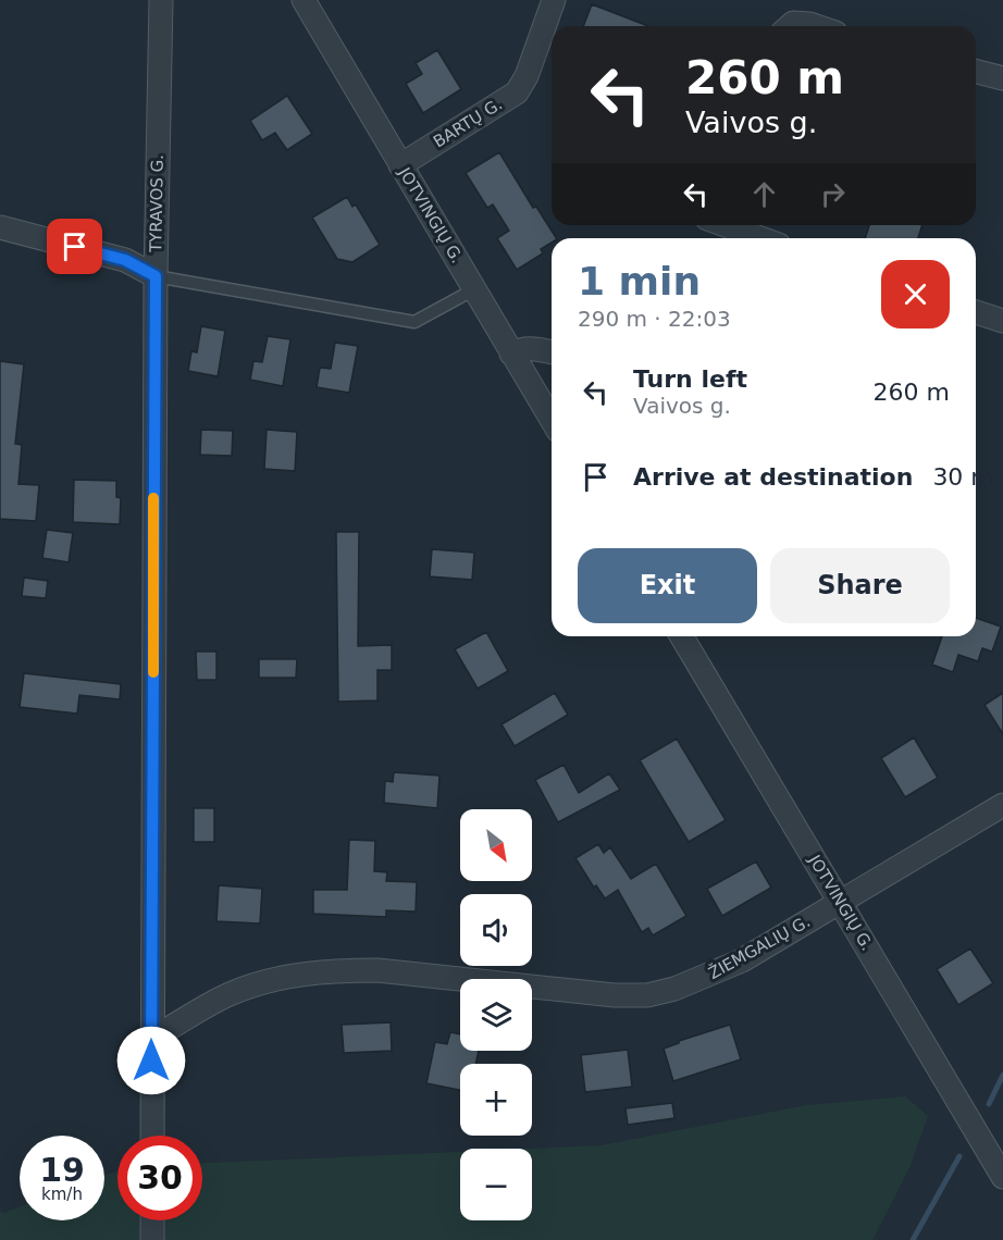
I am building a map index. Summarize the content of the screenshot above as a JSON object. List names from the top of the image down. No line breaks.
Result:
{"streets":{"street":["BARTŲ G.","TYRAVOS G.","JOTVINGIŲ G.","ŽIEMGALIŲ G."]},"crossings":[["BARTŲ G.","JOTVINGIŲ G."],["TYRAVOS G.","ŽIEMGALIŲ G."],["JOTVINGIŲ G.","ŽIEMGALIŲ G."]],"north":"bottom right","page":{"turn":["260 m","Vaivos g."],"heading":["1 min","290 m · 22:03"],"list":[{"name":"Turn left","note":"Vaivos g.","value":"260 m"},{"name":"Arrive at destination","value":"30 m"}],"buttons":["Exit","Share"],"map_buttons":["+","−"],"speed":"19 km/h","limit":"30"}}
